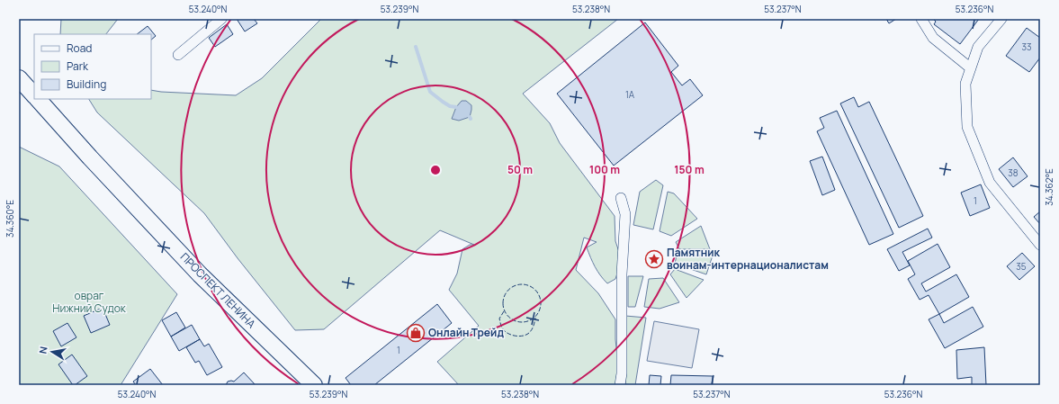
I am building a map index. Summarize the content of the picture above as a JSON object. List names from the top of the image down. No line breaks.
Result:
{"streets":{"main road":["ПРОСПЕКТ ЛЕНИНА"]},"parks":["овраг Нижний Судок"],"places":{"place":["Памятник воинам-интернационалистам"],"shop":["Онлайн Трейд"]},"house_numbers":["33","1А","38","1","35","1"],"legend":["Road","Park","Building"],"north":"left","coordinates":["53.240°N","53.239°N","53.238°N","53.237°N","53.236°N","34.362°E","34.360°E"],"rings":["50 m","100 m","150 m"]}
